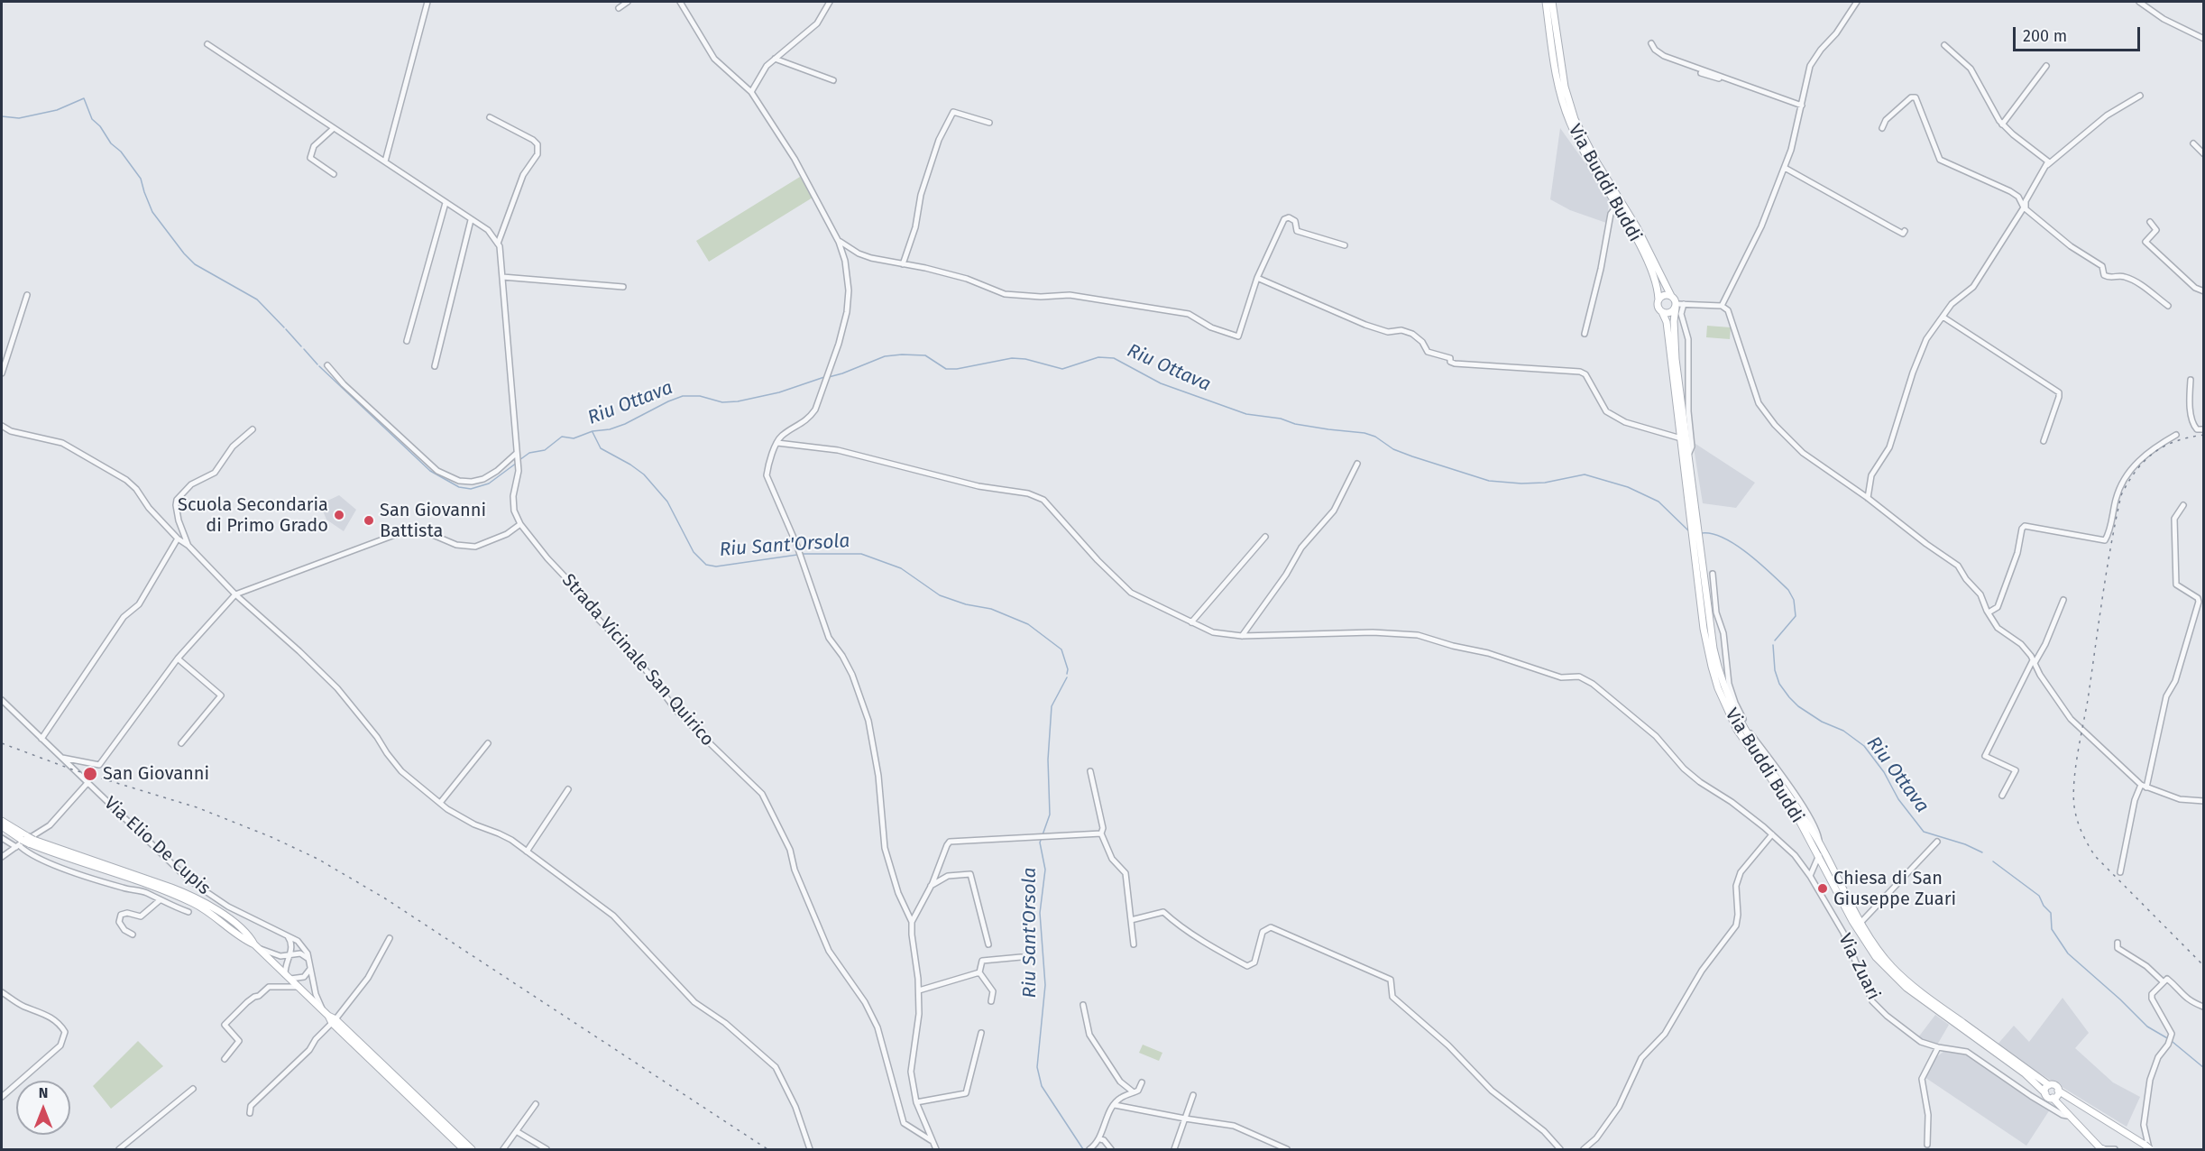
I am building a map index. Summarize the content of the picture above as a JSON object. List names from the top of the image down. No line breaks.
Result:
{"streets":{"main road":["Via Buddi Buddi"],"street":["Strada Vicinale San Quirico","Via Elio De Cupis","Via Zuari"]},"water":["Riu Ottava","Riu Sant'Orsola"],"places":["Scuola Secondaria di Primo Grado","San Giovanni Battista","San Giovanni","Chiesa di San Giuseppe Zuari"],"scale_bar":"200 m","north":"top"}
